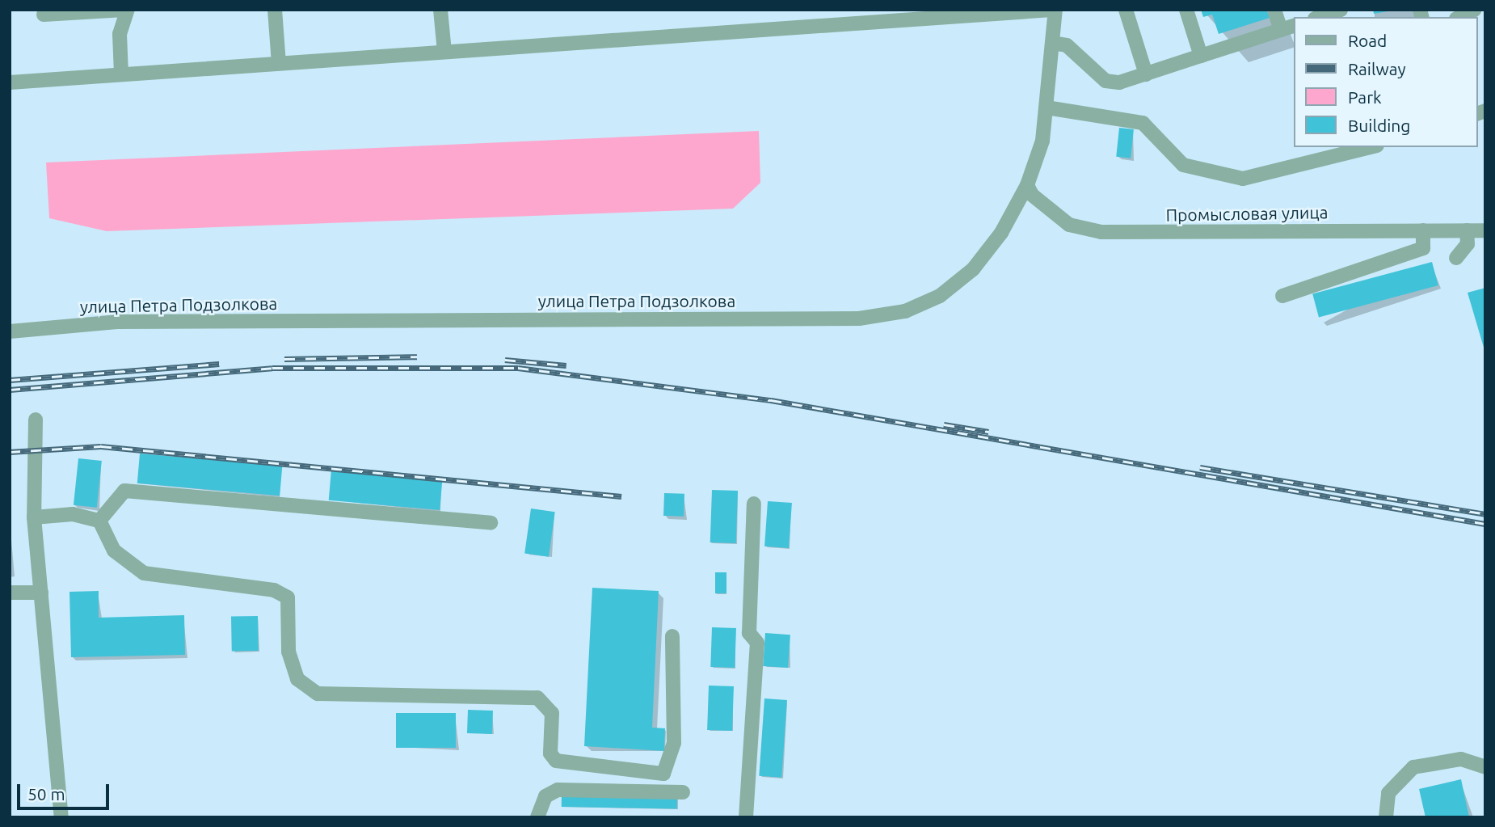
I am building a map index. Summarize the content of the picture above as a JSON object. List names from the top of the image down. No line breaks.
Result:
{"streets":{"street":["Промысловая улица","улица Петра Подзолкова"]},"crossings":[["Промысловая улица","улица Петра Подзолкова"]],"legend":["Road","Railway","Park","Building"],"scale_bar":"50 m"}
